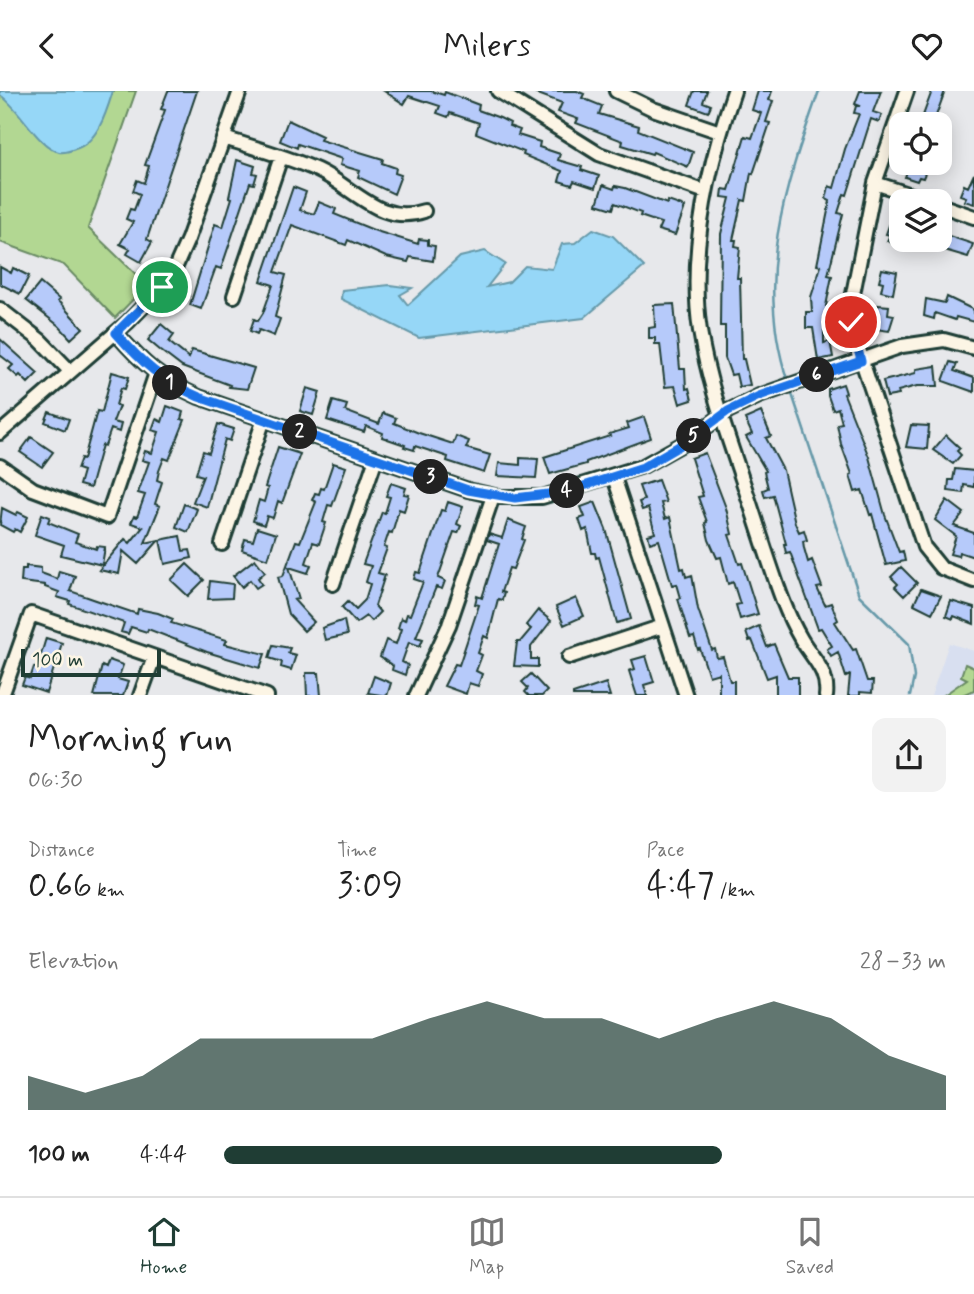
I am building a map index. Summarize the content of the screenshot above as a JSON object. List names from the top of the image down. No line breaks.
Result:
{"scale_bar":"100 m","page":{"header":"Milers","pins":["6","1","2","5","3","4"],"scale":"100 m","heading":["Morning run","06:30"],"stats":[["Distance","0.66 km"],["Time","3:09"],["Pace","4:47 /km"]],"chart":["Elevation","28–33 m"],"list":[{"name":"100 m","note":"4:44"}],"tabs":["Home","Map","Saved"]}}
